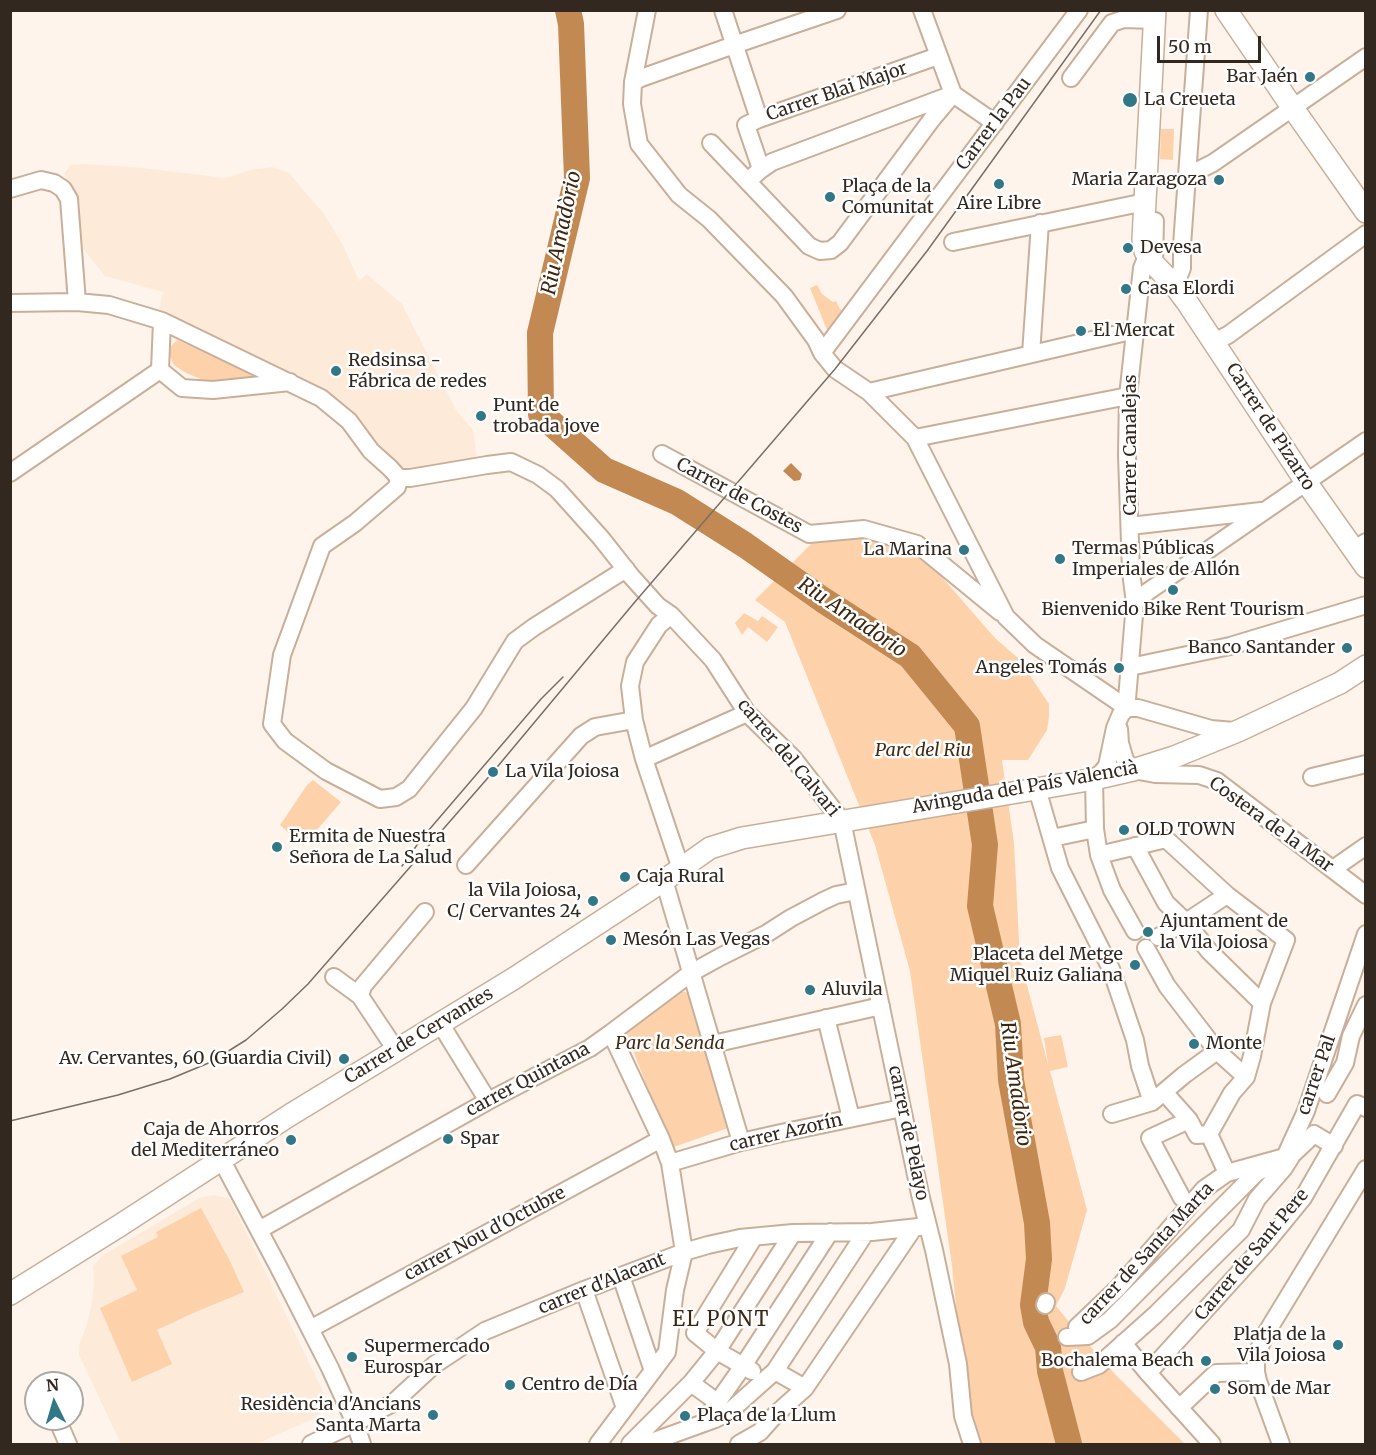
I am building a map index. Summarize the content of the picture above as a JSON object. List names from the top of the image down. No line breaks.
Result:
{"streets":{"main road":["Carrer de Pizarro","Avinguda del País Valencià","Carrer de Cervantes"],"street":["Carrer Blai Major","Carrer la Pau","Carrer Canalejas","Carrer de Costes","carrer del Calvari","Costera de la Mar","carrer Pal","carrer Quintana","carrer Azorín","carrer de Pelayo","carrer Nou d'Octubre","carrer de Santa Marta","Carrer de Sant Pere","carrer d'Alacant"]},"crossings":[["Carrer de Pizarro","Carrer Canalejas"],["carrer del Calvari","Avinguda del País Valencià"],["carrer del Calvari","Carrer de Cervantes"],["carrer del Calvari","carrer de Pelayo"],["Avinguda del País Valencià","Costera de la Mar"],["Avinguda del País Valencià","Carrer de Cervantes"],["Avinguda del País Valencià","carrer de Pelayo"],["Carrer de Cervantes","carrer de Pelayo"],["carrer Quintana","carrer Azorín"],["carrer Quintana","carrer de Pelayo"],["carrer Quintana","carrer Nou d'Octubre"],["carrer Quintana","carrer d'Alacant"],["carrer Azorín","carrer de Pelayo"],["carrer de Pelayo","carrer d'Alacant"]],"districts":["EL PONT"],"water":["Riu Amadòrio"],"parks":["Parc del Riu","Parc la Senda"],"places":["Bar Jaén","La Creueta","Maria Zaragoza","Aire Libre","Plaça de la Comunitat","Devesa","Casa Elordi","El Mercat","Redsinsa - Fábrica de redes","Punt de trobada jove","La Marina","Termas Públicas Imperiales de Allón","Bienvenido Bike Rent Tourism","Banco Santander","Angeles Tomás","La Vila Joiosa","OLD TOWN","Ermita de Nuestra Señora de La Salud","Caja Rural","la Vila Joiosa, C/ Cervantes 24","Ajuntament de la Vila Joiosa","Mesón Las Vegas","Placeta del Metge Miquel Ruiz Galiana","Aluvila","Monte","Av. Cervantes, 60 (Guardia Civil)","Spar","Caja de Ahorros del Mediterráneo","Platja de la Vila Joiosa","Supermercado Eurospar","Bochalema Beach","Centro de Día","Som de Mar","Residència d'Ancians Santa Marta","Plaça de la Llum"],"scale_bar":"50 m","north":"top"}
